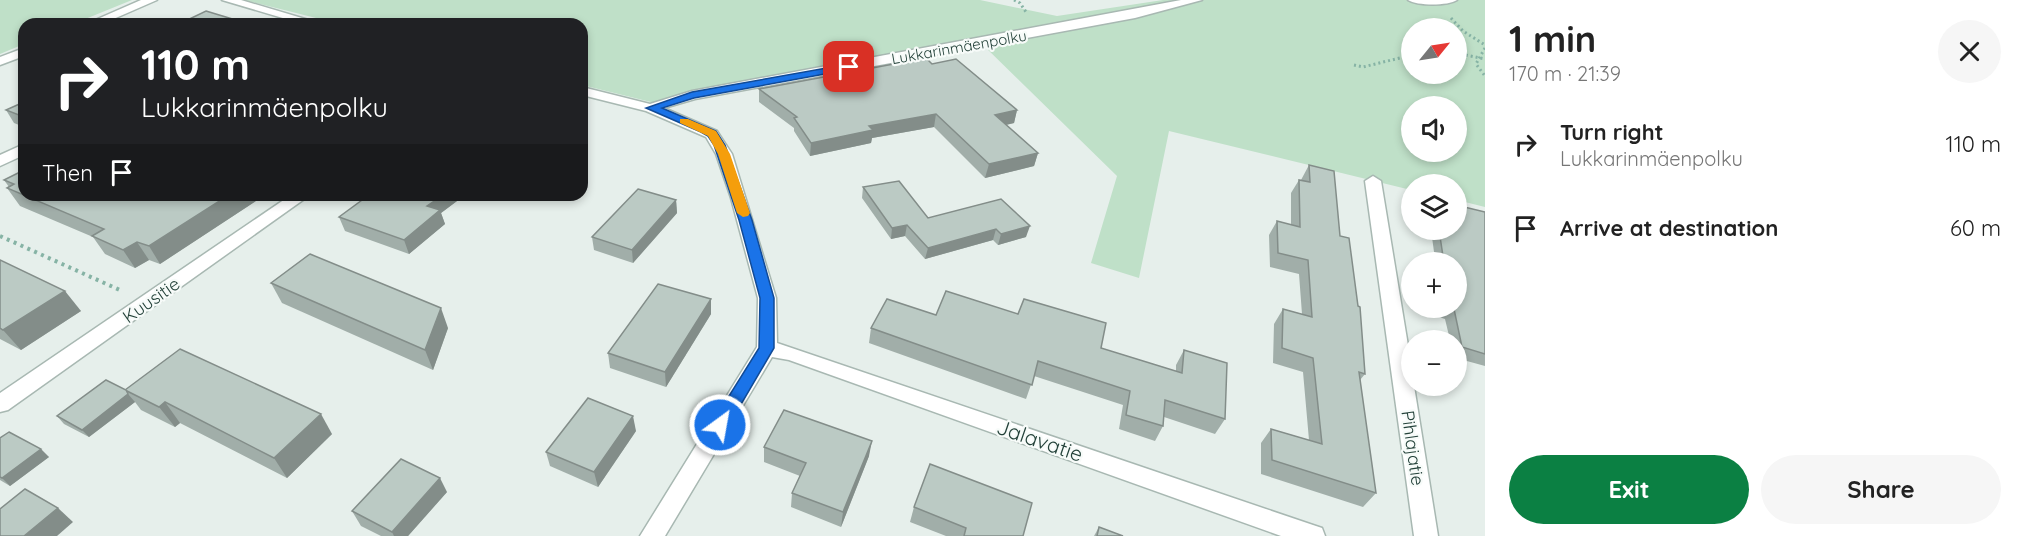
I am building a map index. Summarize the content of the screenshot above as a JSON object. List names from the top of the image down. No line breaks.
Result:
{"streets":{"street":["Lukkarinmäenpolku","Kuusitie","Jalavatie","Pihlajatie"]},"north":"top right","page":{"heading":["1 min","170 m · 21:39"],"map_buttons":["+","−"],"turn":["110 m","Lukkarinmäenpolku"],"list":[{"name":"Turn right","note":"Lukkarinmäenpolku","value":"110 m"},{"name":"Arrive at destination","value":"60 m"}],"then":"Then","buttons":["Exit","Share"]}}
